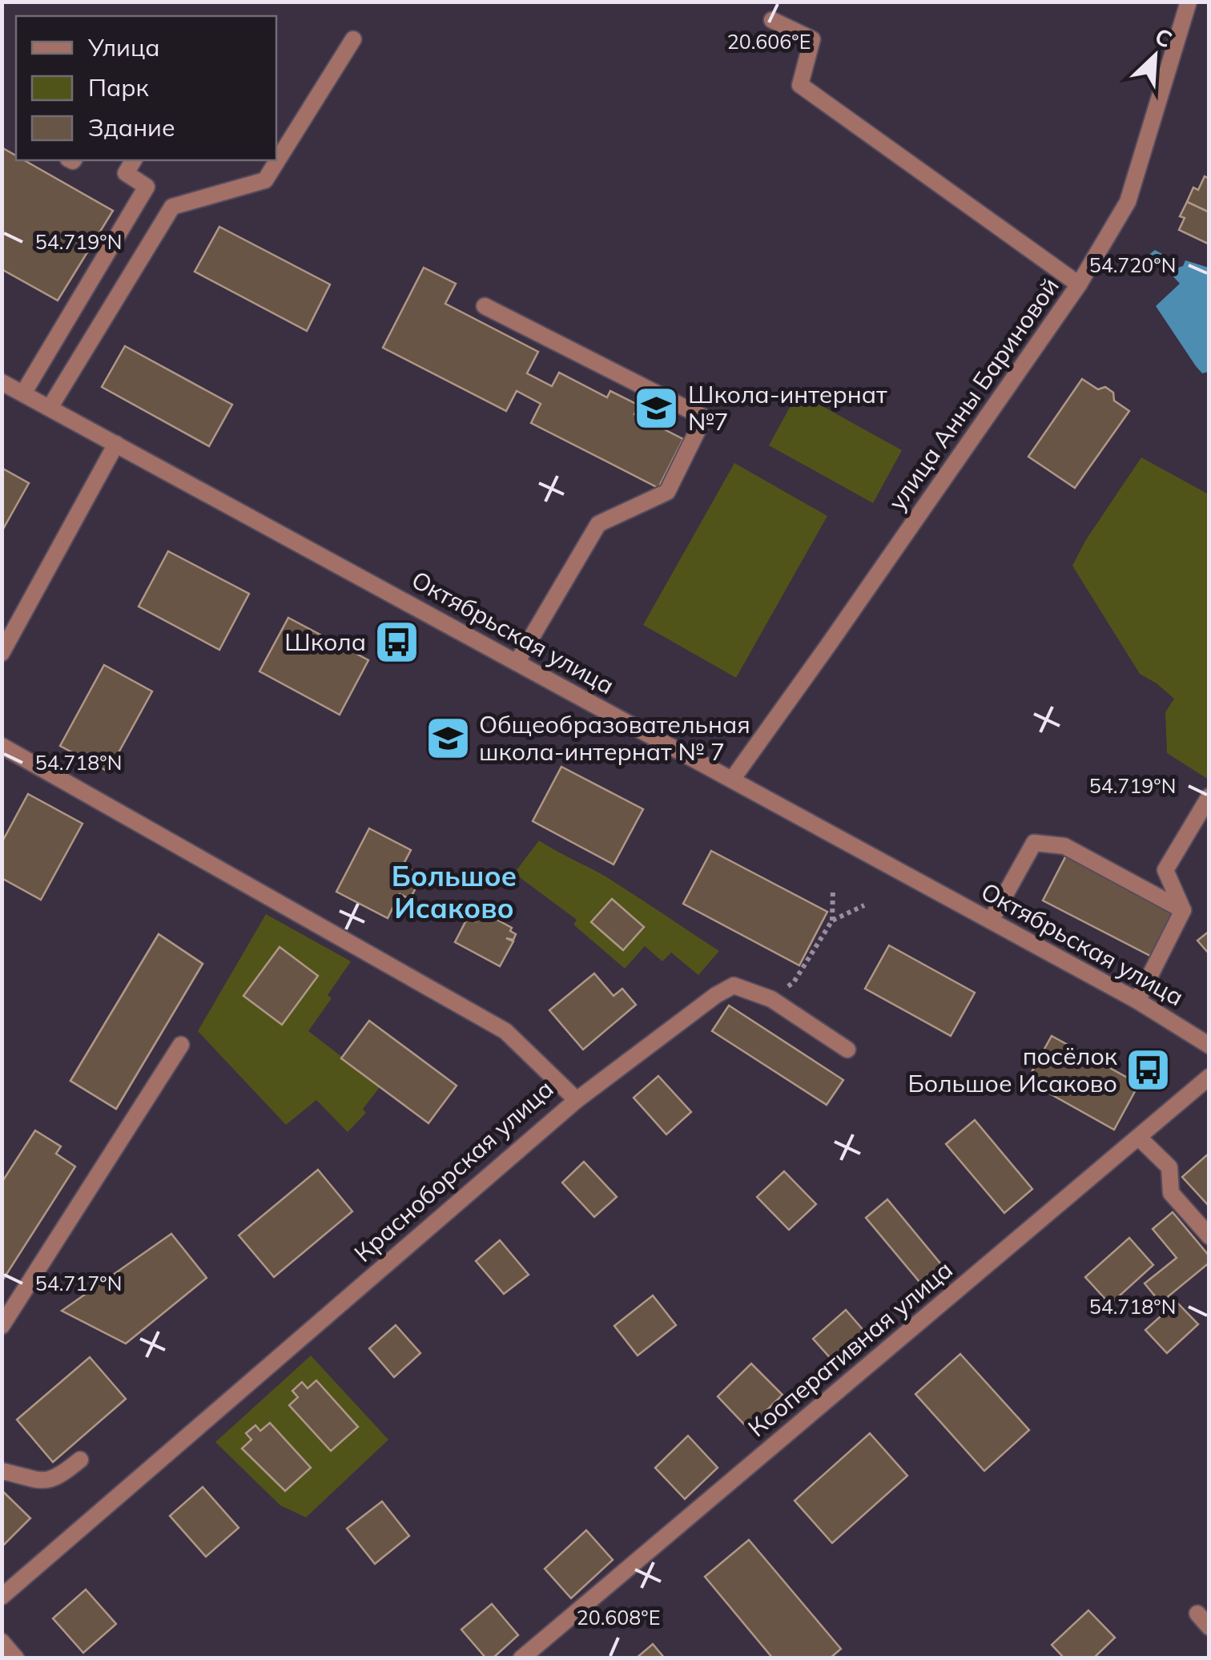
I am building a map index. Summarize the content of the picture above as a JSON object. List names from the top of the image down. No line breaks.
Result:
{"streets":{"street":["улица Анны Бариновой","Октябрьская улица","Красноборская улица","Кооперативная улица"]},"crossings":[["улица Анны Бариновой","Октябрьская улица"]],"districts":["Большое Исаково"],"places":{"school or university":["Школа-интернат №7","Общеобразовательная школа-интернат № 7"],"bus stop":["Школа","посёлок Большое Исаково"]},"legend":["Улица","Парк","Здание"],"north":"top right","coordinates":["20.606°E","54.719°N","54.720°N","54.718°N","54.717°N","20.608°E"]}
